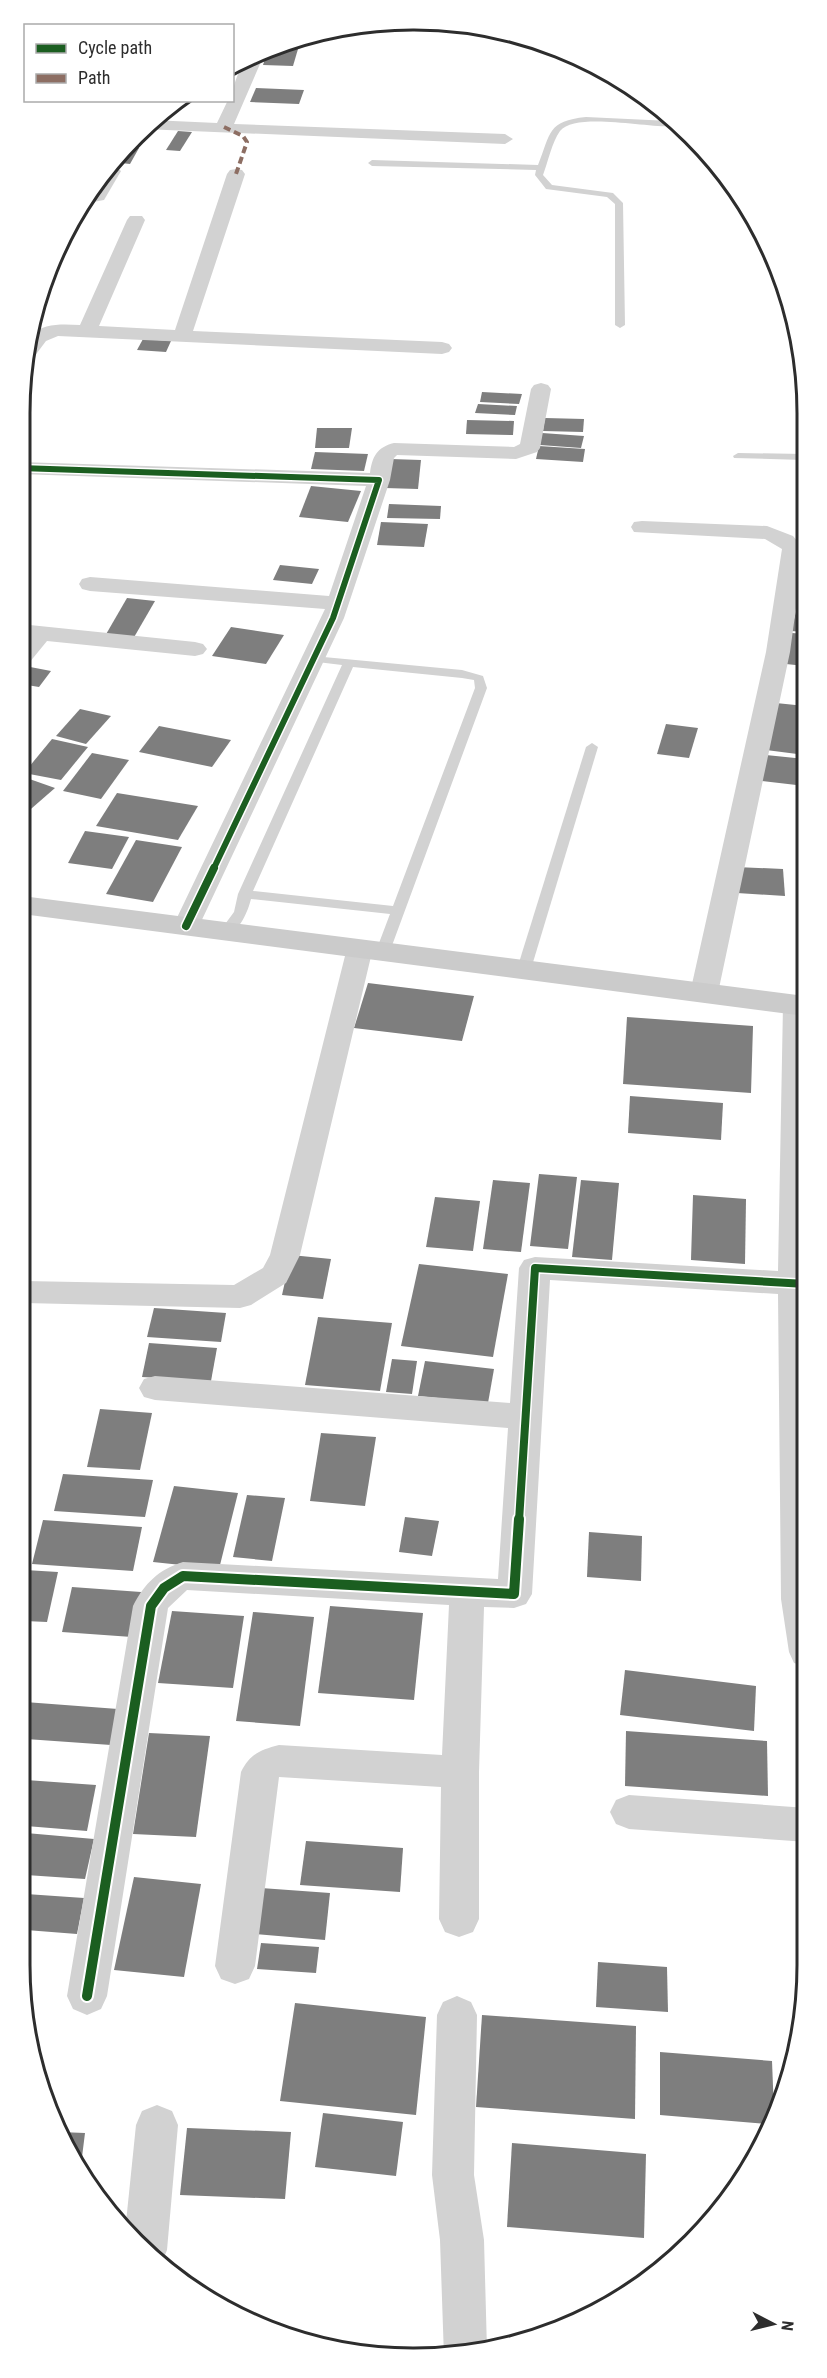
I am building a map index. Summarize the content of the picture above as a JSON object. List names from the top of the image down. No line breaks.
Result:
{"legend":["Cycle path","Path"],"north":"right"}
